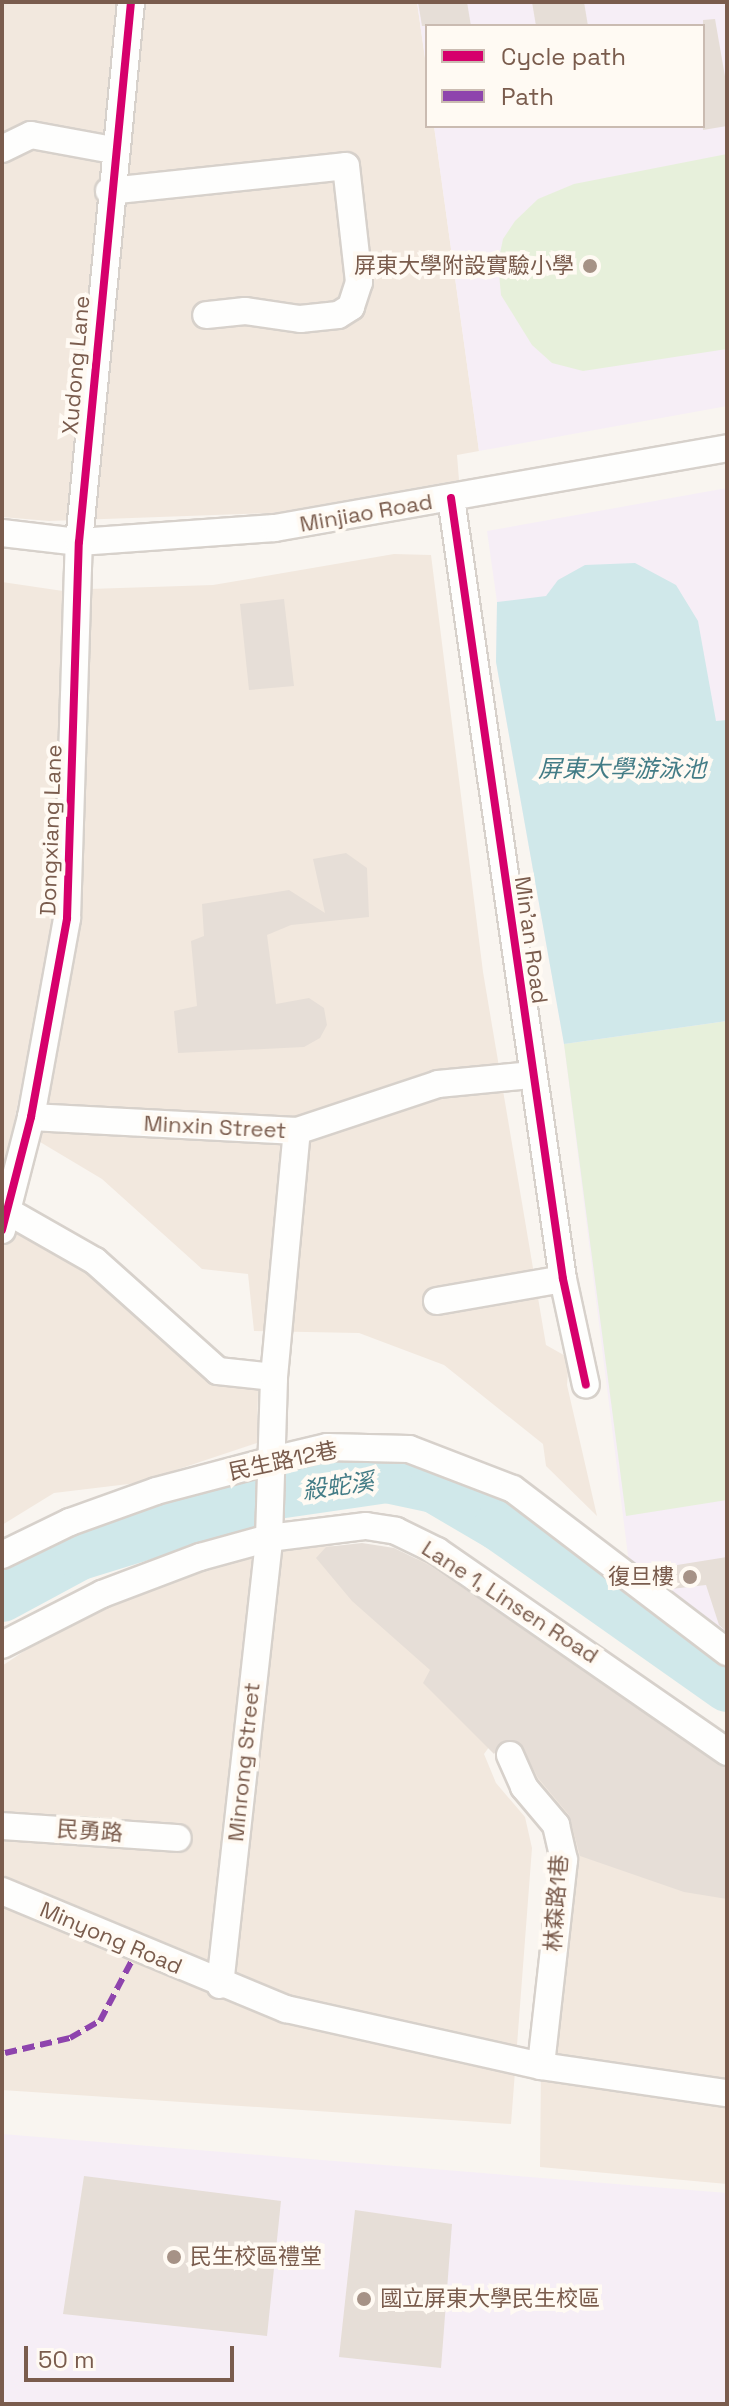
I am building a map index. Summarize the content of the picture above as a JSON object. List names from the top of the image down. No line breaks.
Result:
{"streets":{"street":["Xudong Lane","Minjiao Road","Dongxiang Lane","Min'an Road","Minxin Street","民生路12巷","Lane 1, Linsen Road","Minrong Street","民勇路","林森路1巷","Minyong Road"]},"crossings":[["Xudong Lane","Minjiao Road"],["Xudong Lane","Dongxiang Lane"],["Minjiao Road","Dongxiang Lane"],["Minjiao Road","Min'an Road"],["Dongxiang Lane","Minxin Street"],["Min'an Road","Minxin Street"],["民生路12巷","Minrong Street"],["Lane 1, Linsen Road","Minrong Street"],["Minrong Street","Minyong Road"]],"water":["屏東大學游泳池","殺蛇溪"],"places":["屏東大學附設實驗小學","復旦樓","民生校區禮堂","國立屏東大學民生校區"],"legend":["Cycle path","Path"],"scale_bar":"50 m"}
